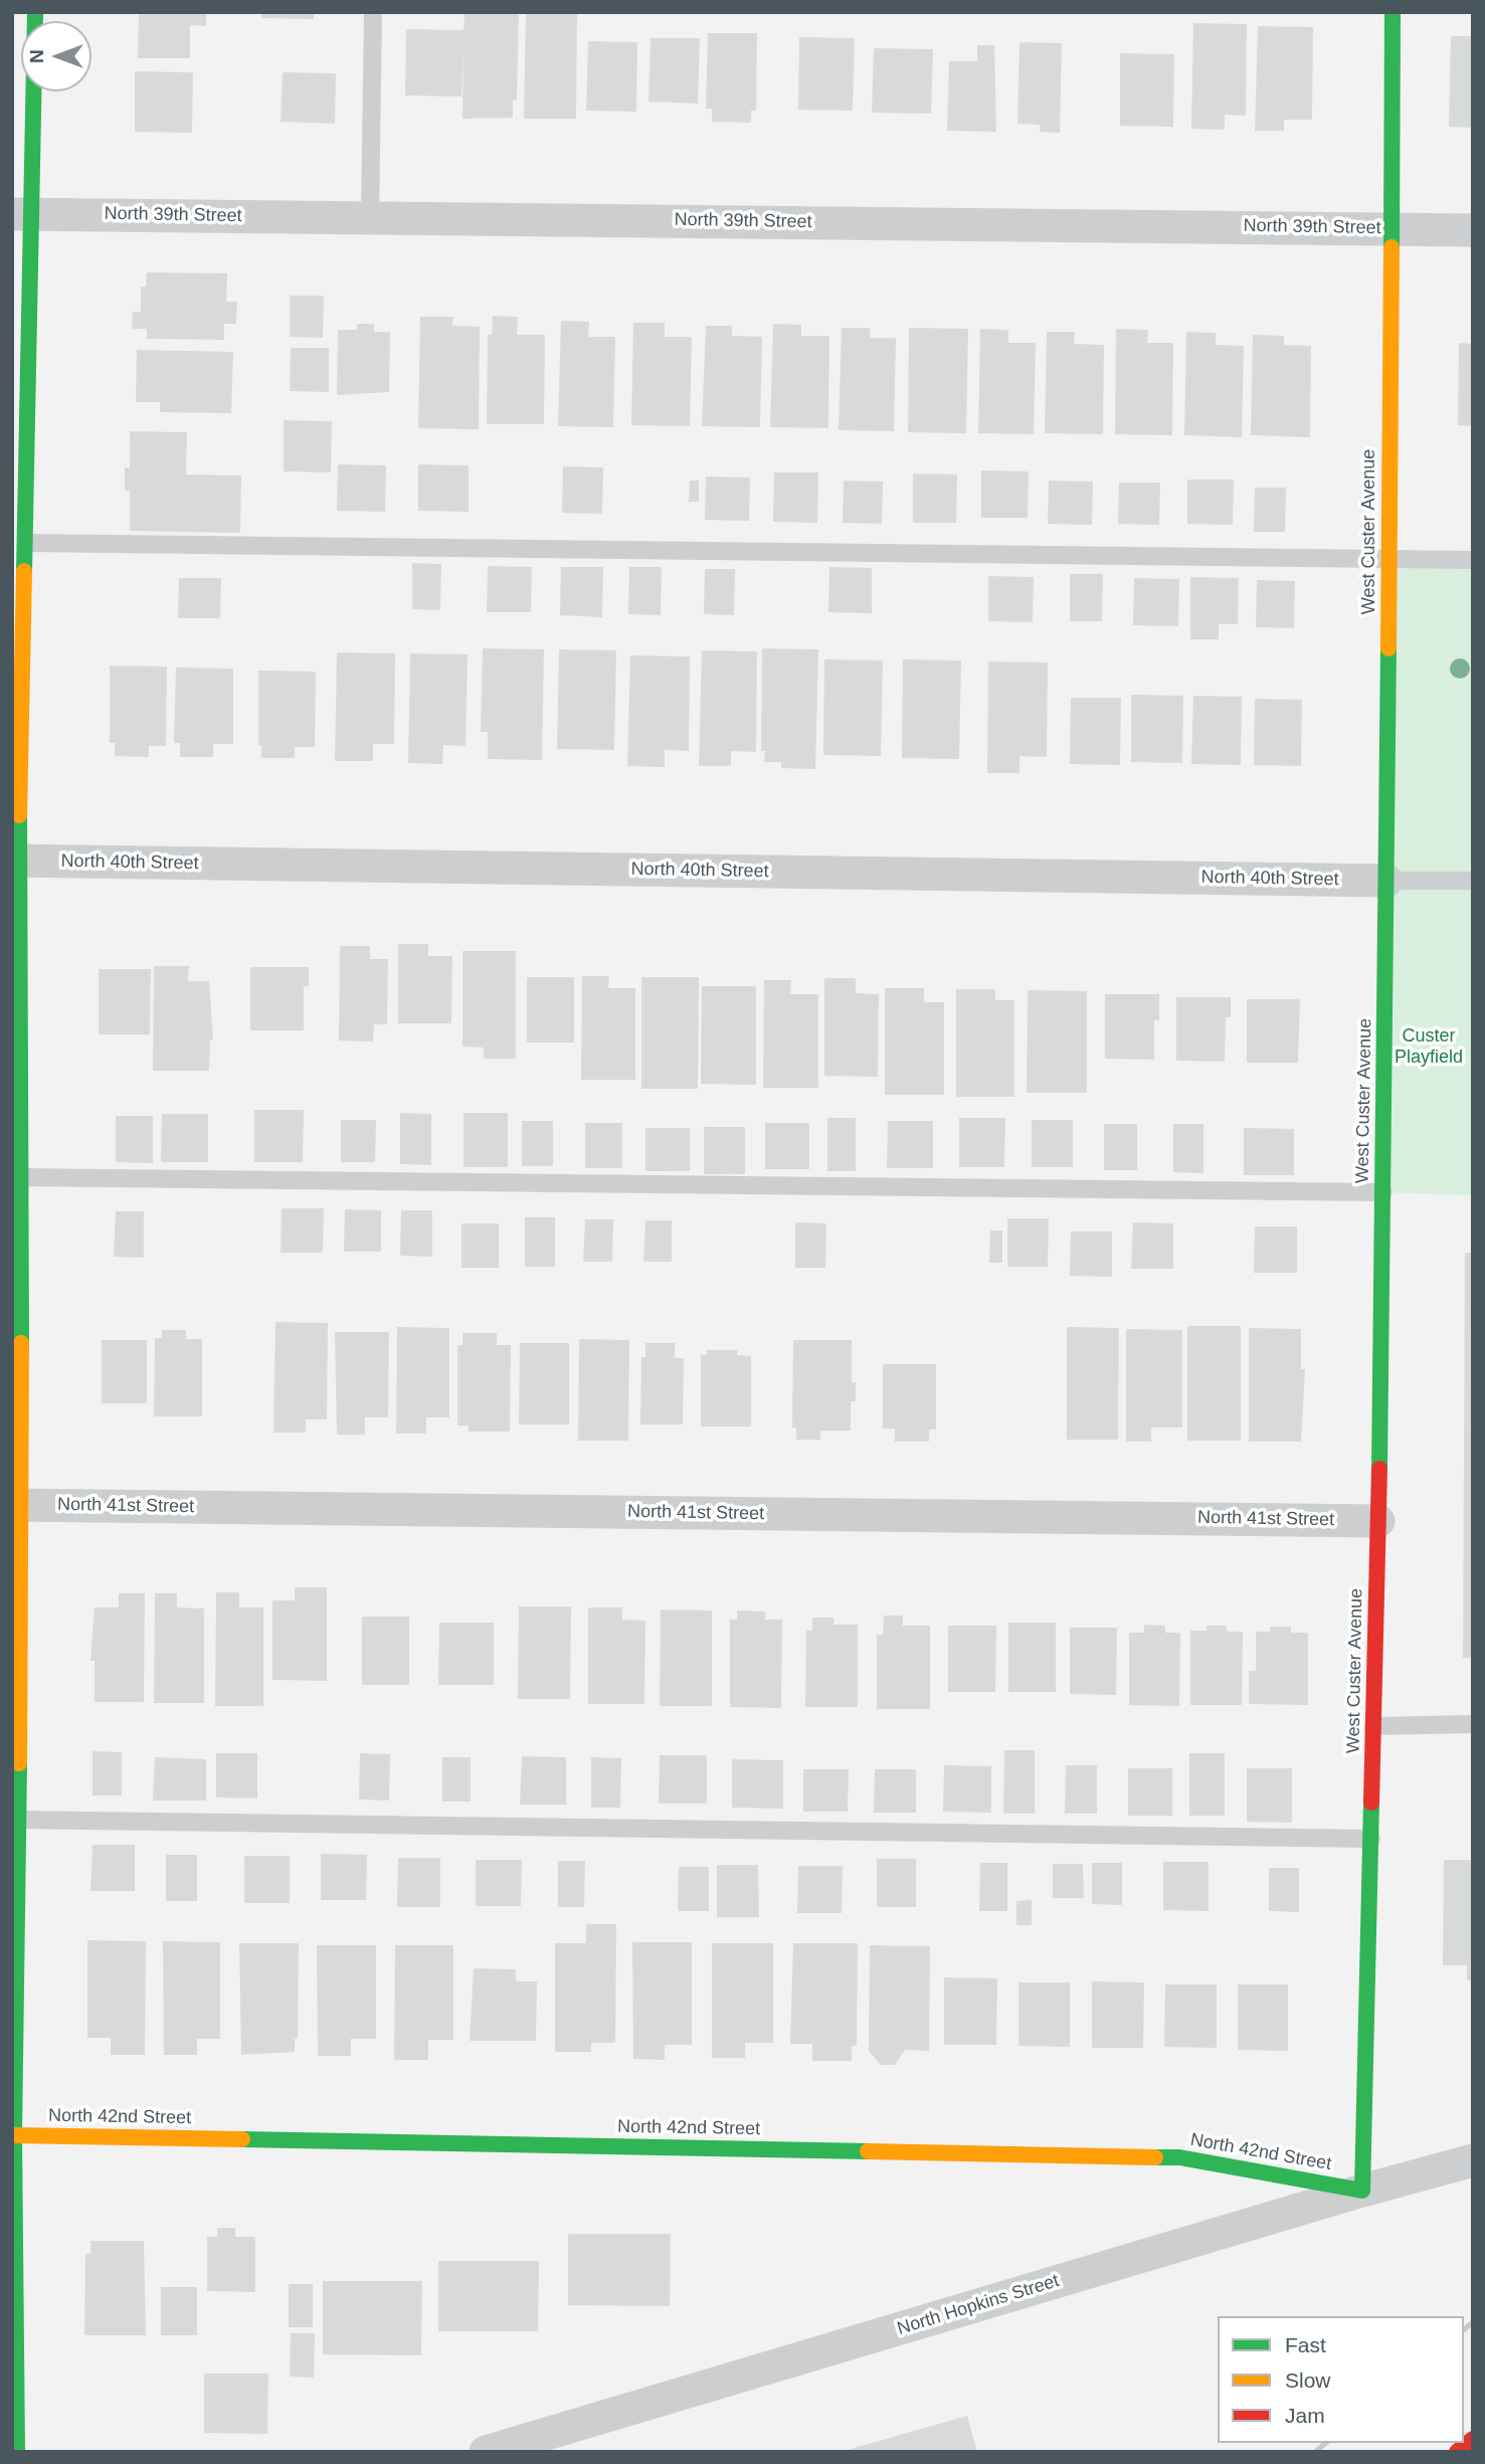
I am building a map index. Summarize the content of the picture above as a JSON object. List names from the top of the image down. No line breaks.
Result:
{"streets":{"street":["North 39th Street","West Custer Avenue","North 40th Street","North 41st Street","North 42nd Street","North Hopkins Street"]},"crossings":[["North 39th Street","West Custer Avenue"],["West Custer Avenue","North 40th Street"],["West Custer Avenue","North 41st Street"],["West Custer Avenue","North 42nd Street"],["West Custer Avenue","North Hopkins Street"],["North 42nd Street","North Hopkins Street"]],"parks":["Custer Playfield"],"legend":["Fast","Slow","Jam"],"north":"left"}
